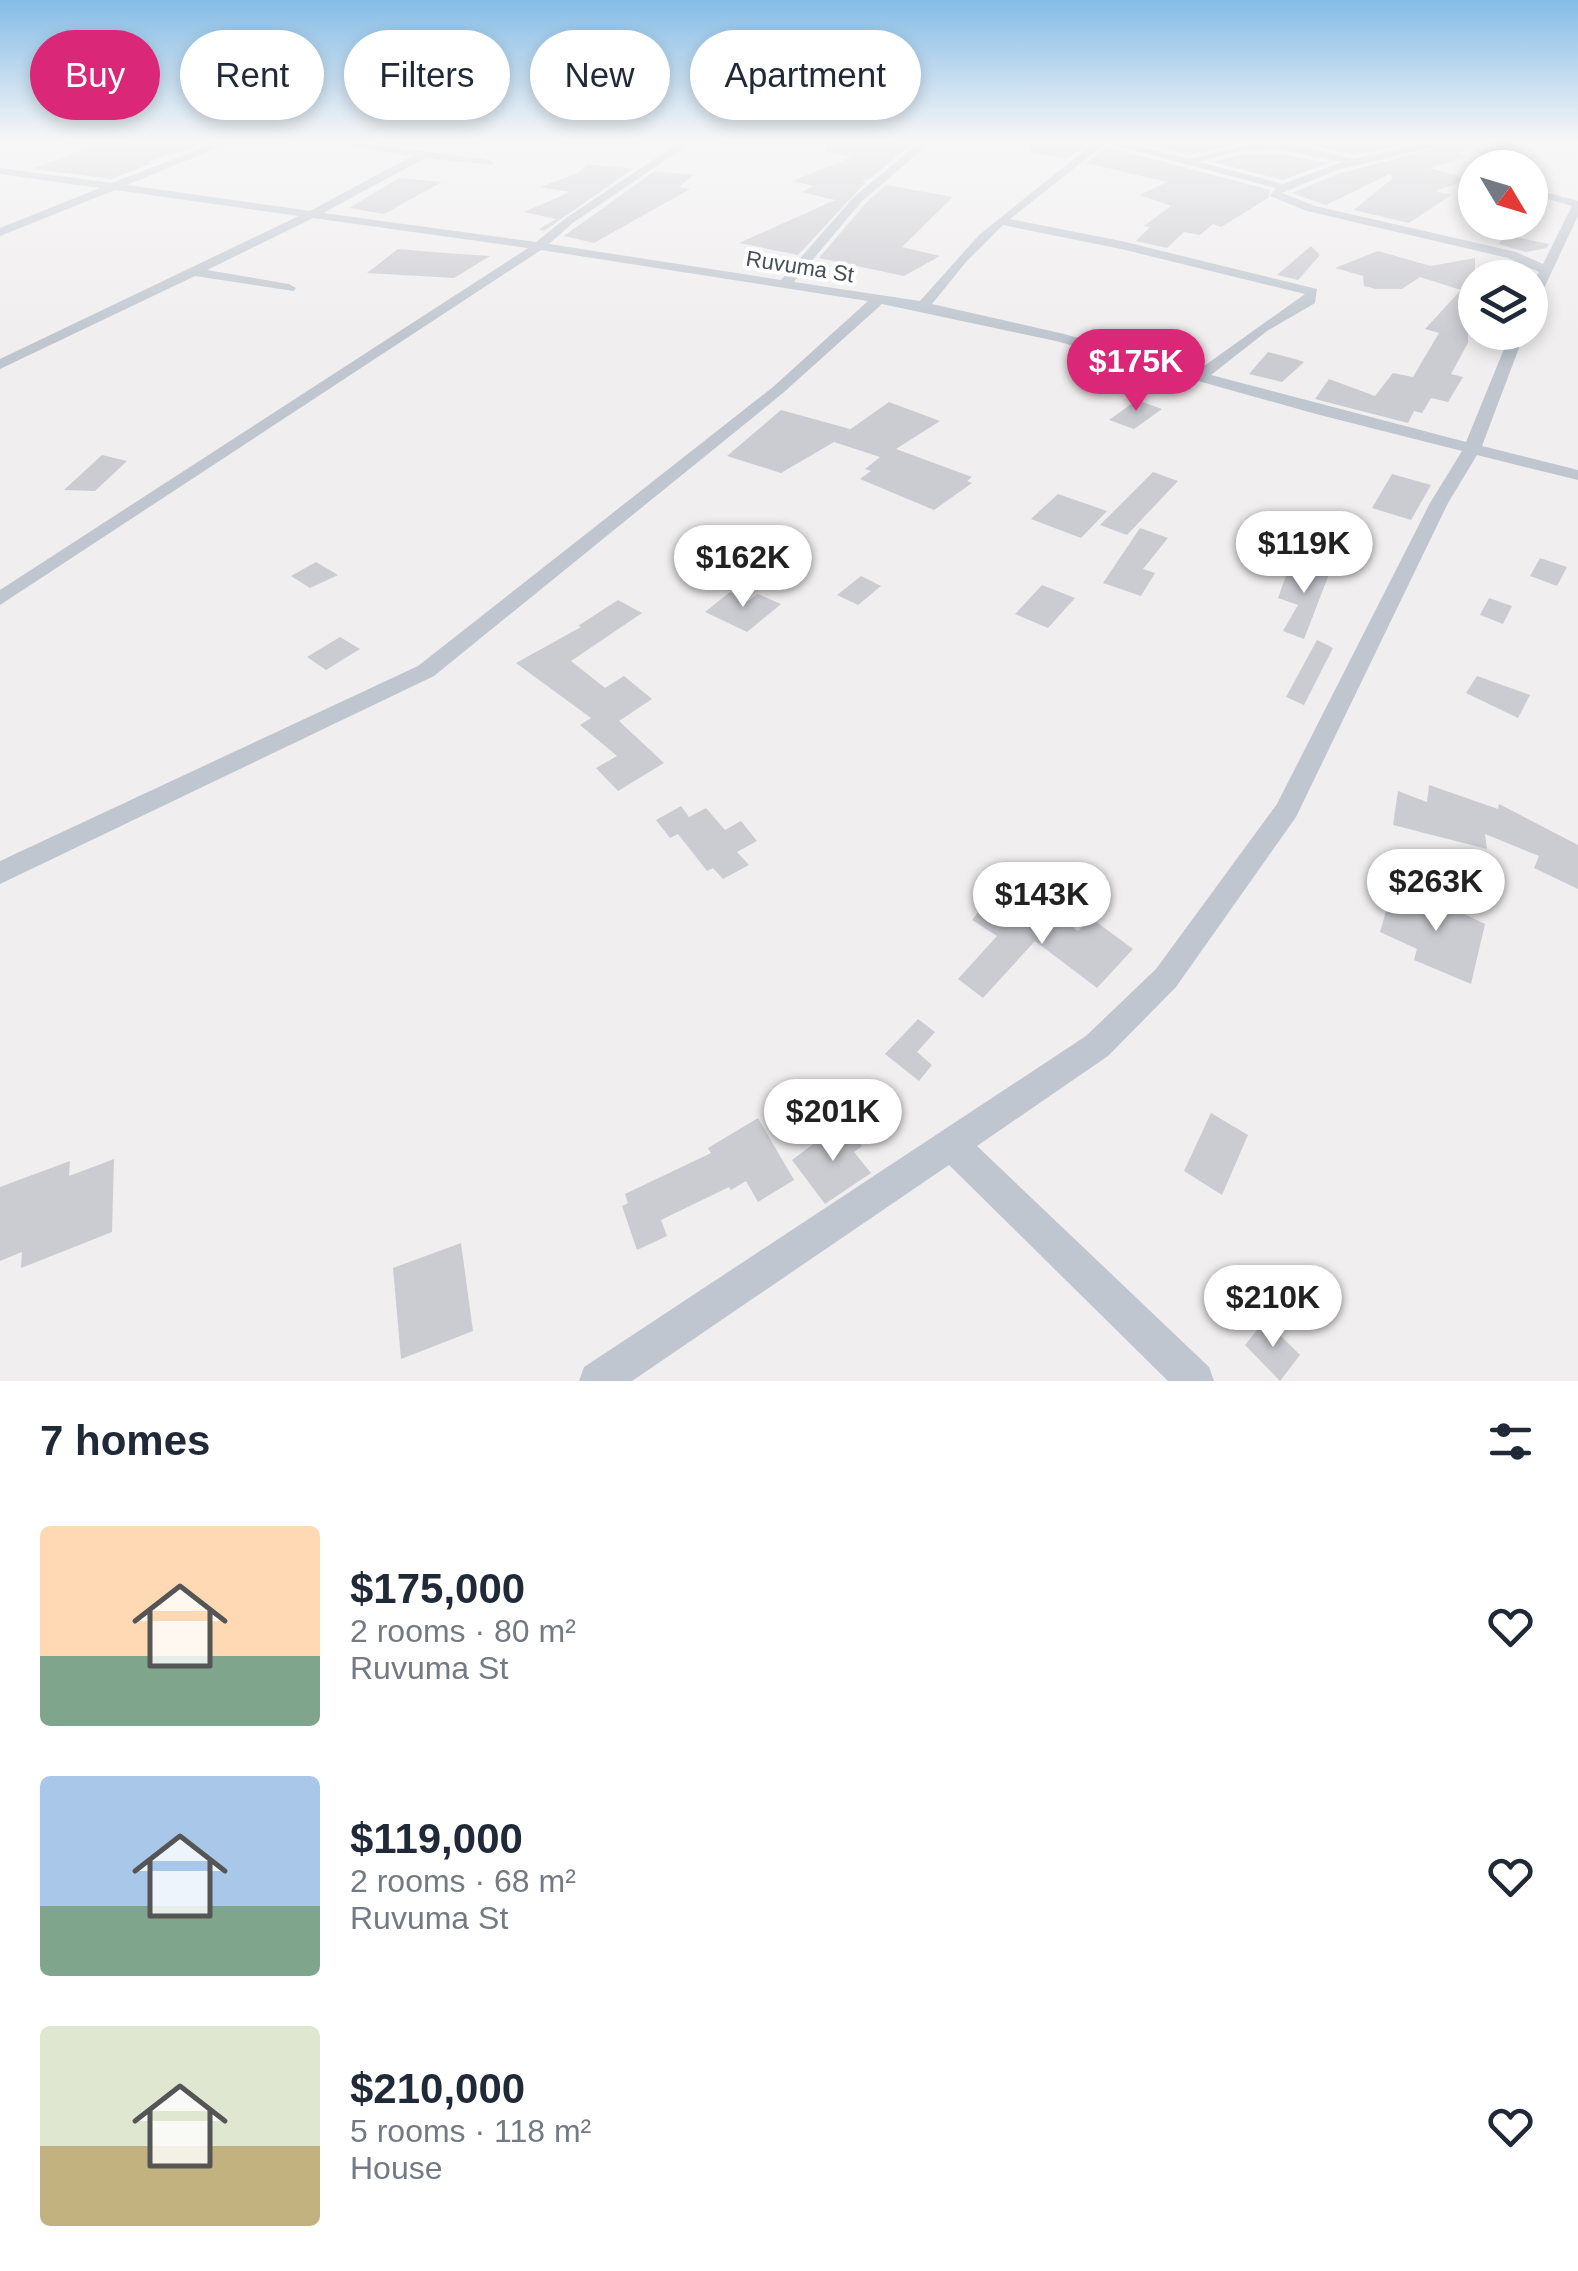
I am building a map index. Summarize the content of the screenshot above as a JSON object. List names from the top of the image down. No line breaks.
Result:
{"streets":{"street":["Ruvuma St"]},"north":"bottom right","page":{"chip":["Buy","Rent","Filters","New","Apartment"],"price":["$175K","$119K","$162K","$263K","$143K","$201K","$210K"],"heading":"7 homes","list":[{"name":"$175,000","note":"2 rooms · 80 m² · Ruvuma St"},{"name":"$119,000","note":"2 rooms · 68 m² · Ruvuma St"},{"name":"$210,000","note":"5 rooms · 118 m² · House"}]}}
